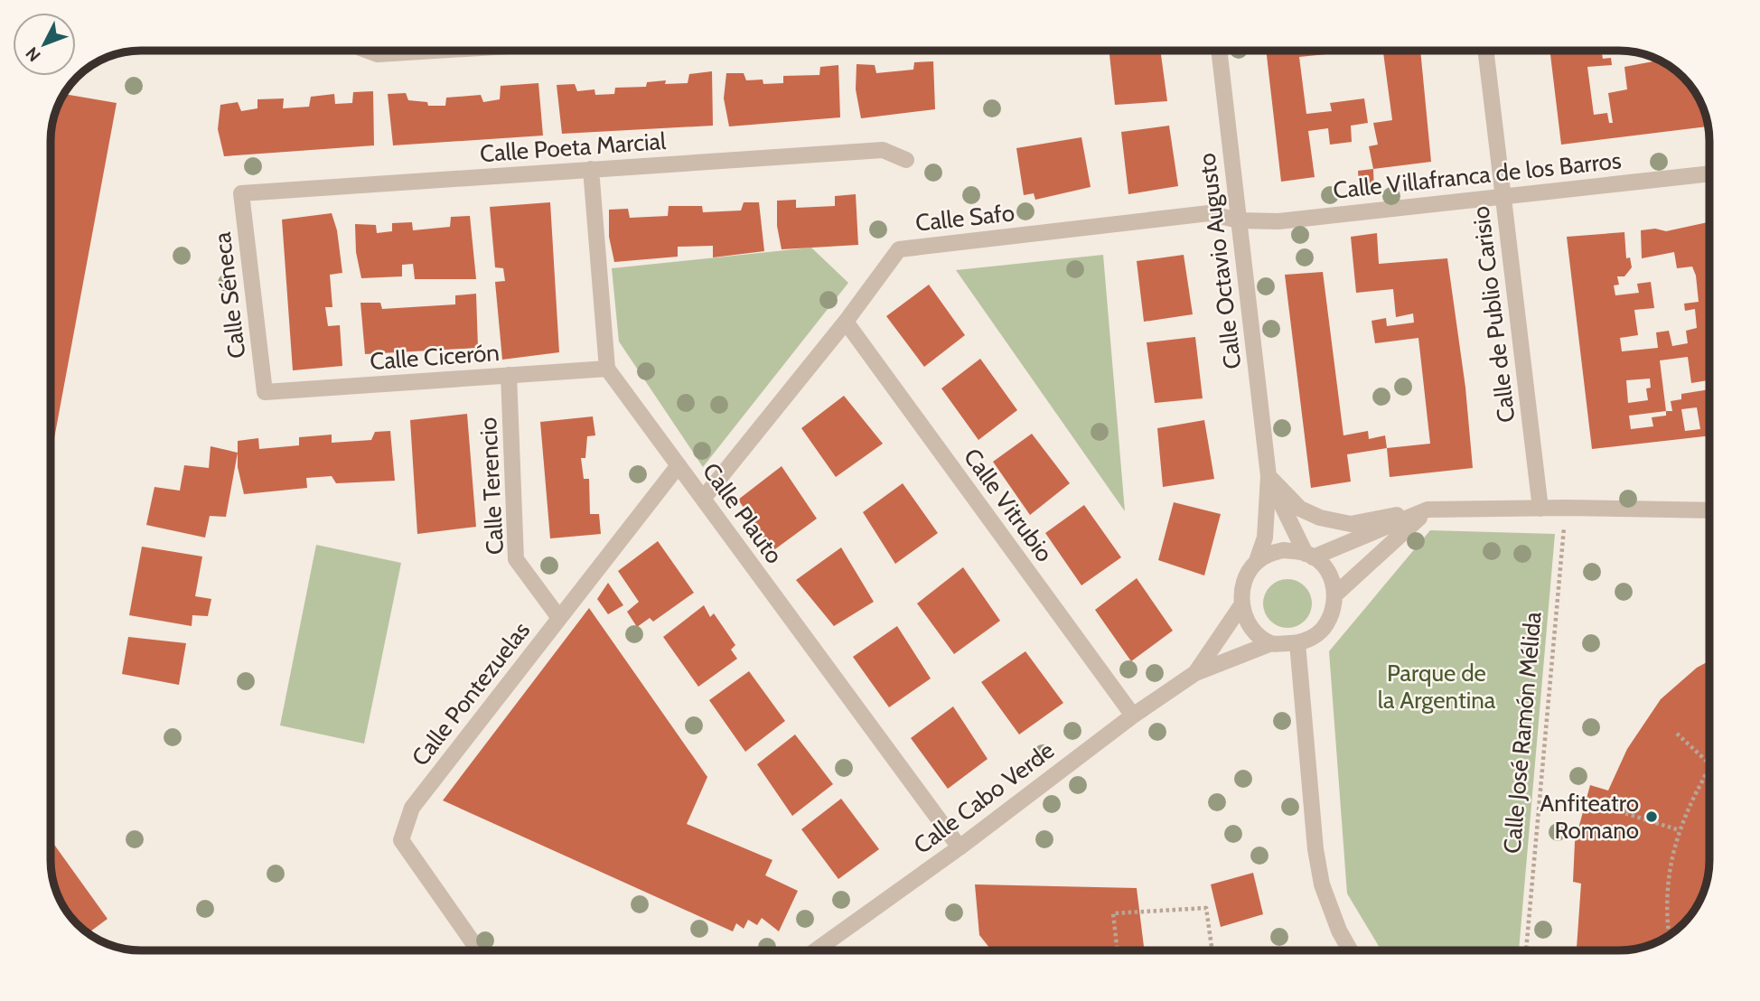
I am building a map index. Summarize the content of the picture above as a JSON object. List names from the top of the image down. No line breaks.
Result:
{"streets":{"street":["Calle Poeta Marcial","Calle Villafranca de los Barros","Calle Safo","Calle Octavio Augusto","Calle Séneca","Calle de Publio Carisio","Calle Cicerón","Calle Terencio","Calle Vitrubio","Calle Plauto","Calle Pontezuelas","Calle Cabo Verde"],"path":["Calle José Ramón Mélida"]},"crossings":[["Calle Poeta Marcial","Calle Séneca"],["Calle Villafranca de los Barros","Calle Safo"],["Calle Villafranca de los Barros","Calle Octavio Augusto"],["Calle Villafranca de los Barros","Calle de Publio Carisio"],["Calle Safo","Calle Octavio Augusto"],["Calle Safo","Calle Vitrubio"],["Calle Safo","Calle Plauto"],["Calle Octavio Augusto","Calle Cabo Verde"],["Calle Séneca","Calle Cicerón"],["Calle Cicerón","Calle Terencio"],["Calle Cicerón","Calle Plauto"],["Calle Terencio","Calle Pontezuelas"],["Calle Vitrubio","Calle Cabo Verde"],["Calle Plauto","Calle Pontezuelas"],["Calle Plauto","Calle Cabo Verde"]],"parks":["Parque de la Argentina"],"places":["Anfiteatro Romano"],"north":"bottom left"}
